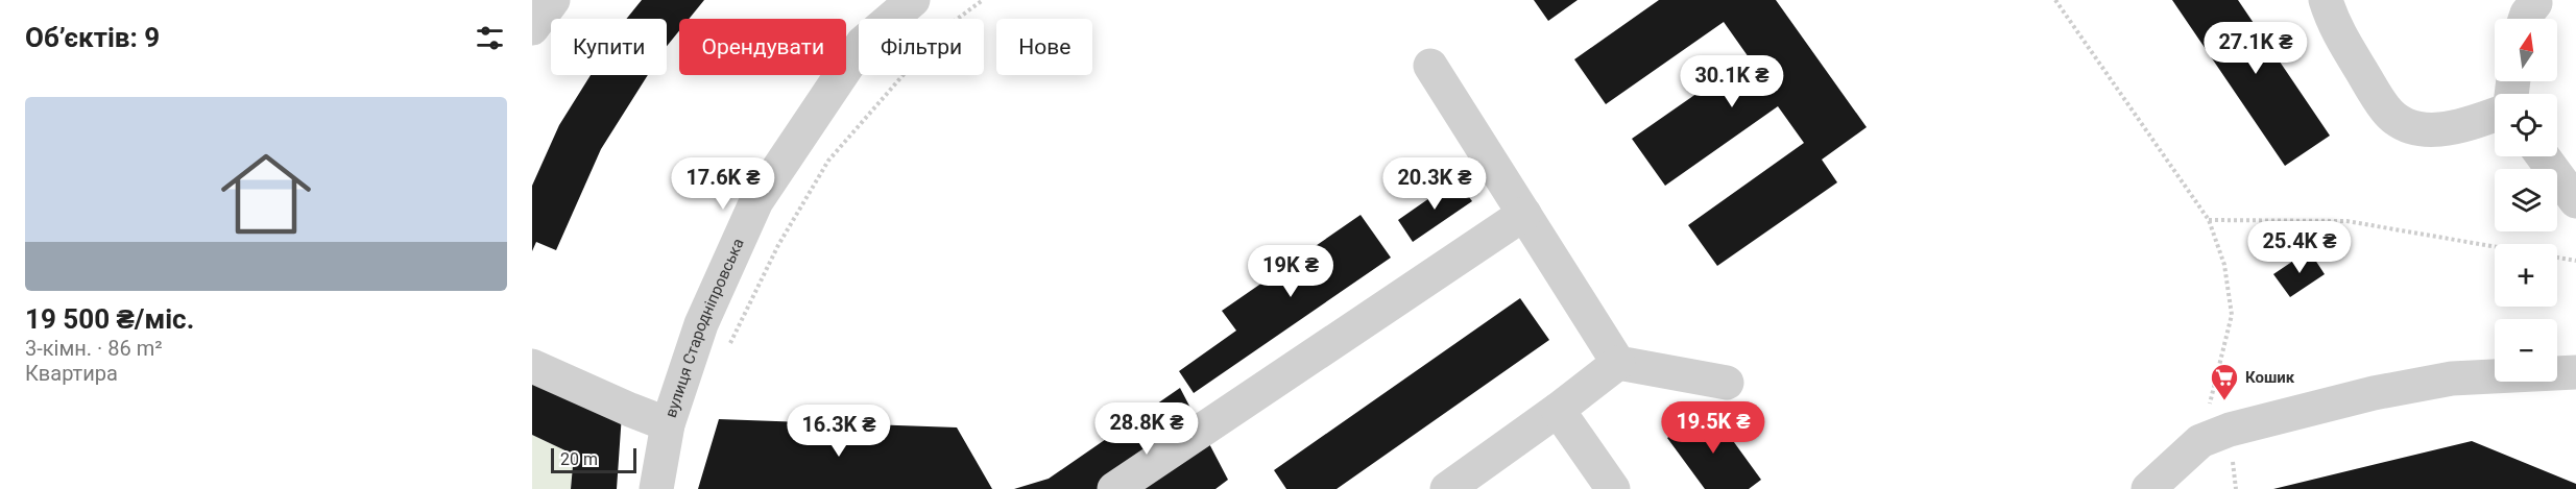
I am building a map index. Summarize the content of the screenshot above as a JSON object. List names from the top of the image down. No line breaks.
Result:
{"streets":{"street":["вулиця Стародніпровська"]},"places":{"supermarket":["Кошик"]},"scale_bar":"20 m","north":"top","page":{"heading":"Об’єктів: 9","map_buttons":["+","−"],"chip":["Купити","Орендувати","Фільтри","Нове"],"price":["27.1K ₴","30.1K ₴","17.6K ₴","20.3K ₴","25.4K ₴","19K ₴","19.5K ₴","28.8K ₴","16.3K ₴"],"list":[{"name":"19 500 ₴/міс.","note":"3-кімн. · 86 m² · Квартира"}],"scale":"20 m"}}
